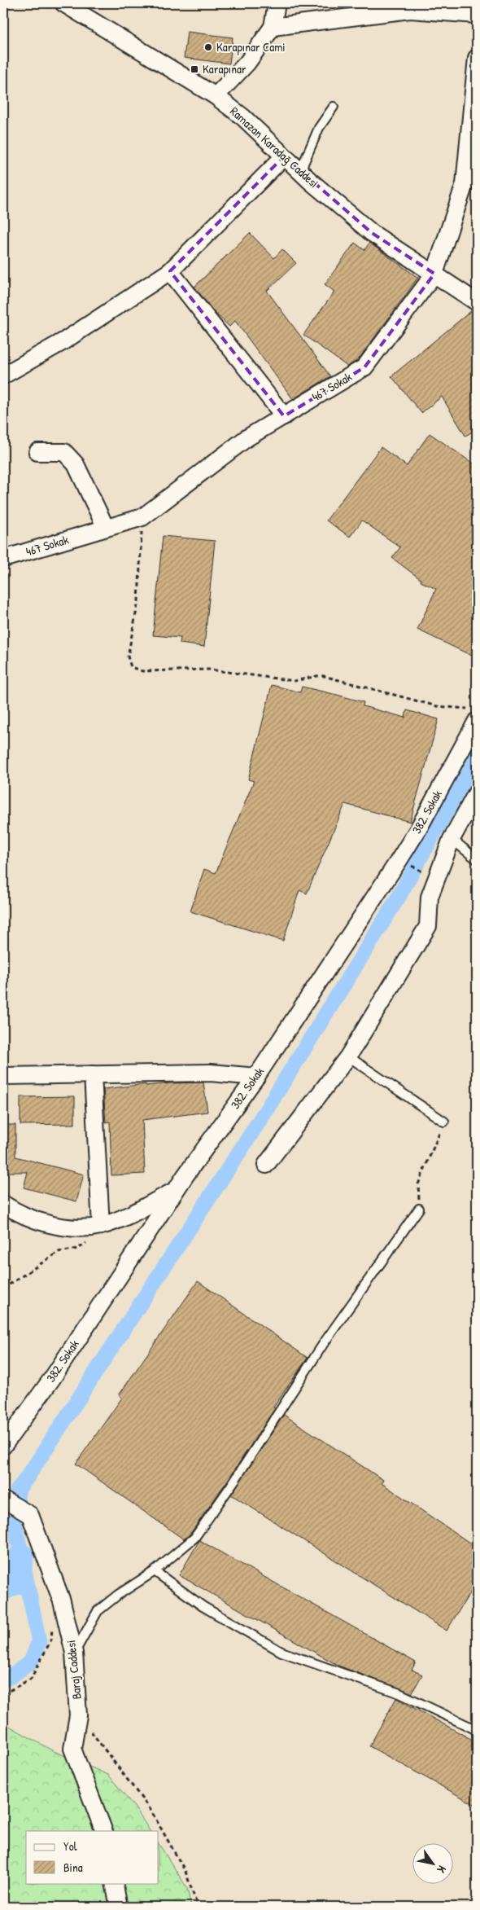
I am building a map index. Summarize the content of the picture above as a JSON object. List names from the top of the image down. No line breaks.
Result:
{"streets":{"street":["Ramazan Karadağ Caddesi","467 Sokak","382. Sokak","Baraj Caddesi"]},"crossings":[["Ramazan Karadağ Caddesi","467 Sokak"]],"places":{"other":["Karapınar Cami"],"transit":["Karapınar"]},"legend":["Yol","Bina"],"north":"bottom right"}
